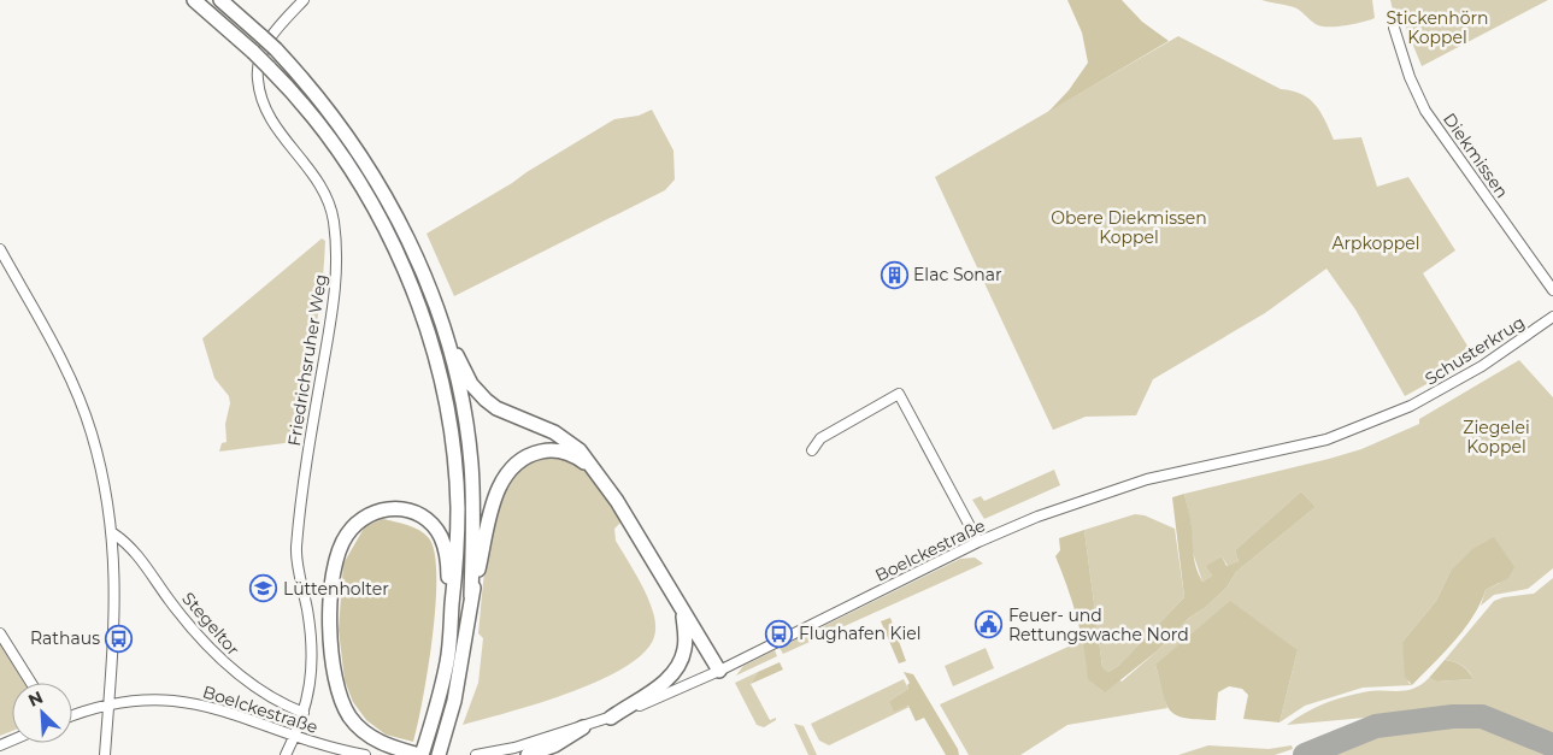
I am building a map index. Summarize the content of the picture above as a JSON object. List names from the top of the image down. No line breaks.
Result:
{"streets":{"street":["Diekmissen","Schusterkrug","Friedrichsruher Weg","Boelckestraße","Stegeltor"]},"crossings":[["Schusterkrug","Boelckestraße"],["Friedrichsruher Weg","Boelckestraße"],["Friedrichsruher Weg","Stegeltor"]],"parks":["Stickenhörn Koppel","Obere Diekmissen Koppel","Arpkoppel","Ziegelei Koppel"],"places":{"building":["Elac Sonar"],"school or university":["Lüttenholter"],"public building":["Feuer- und Rettungswache Nord"],"bus stop":["Flughafen Kiel","Rathaus"]},"north":"top left"}
